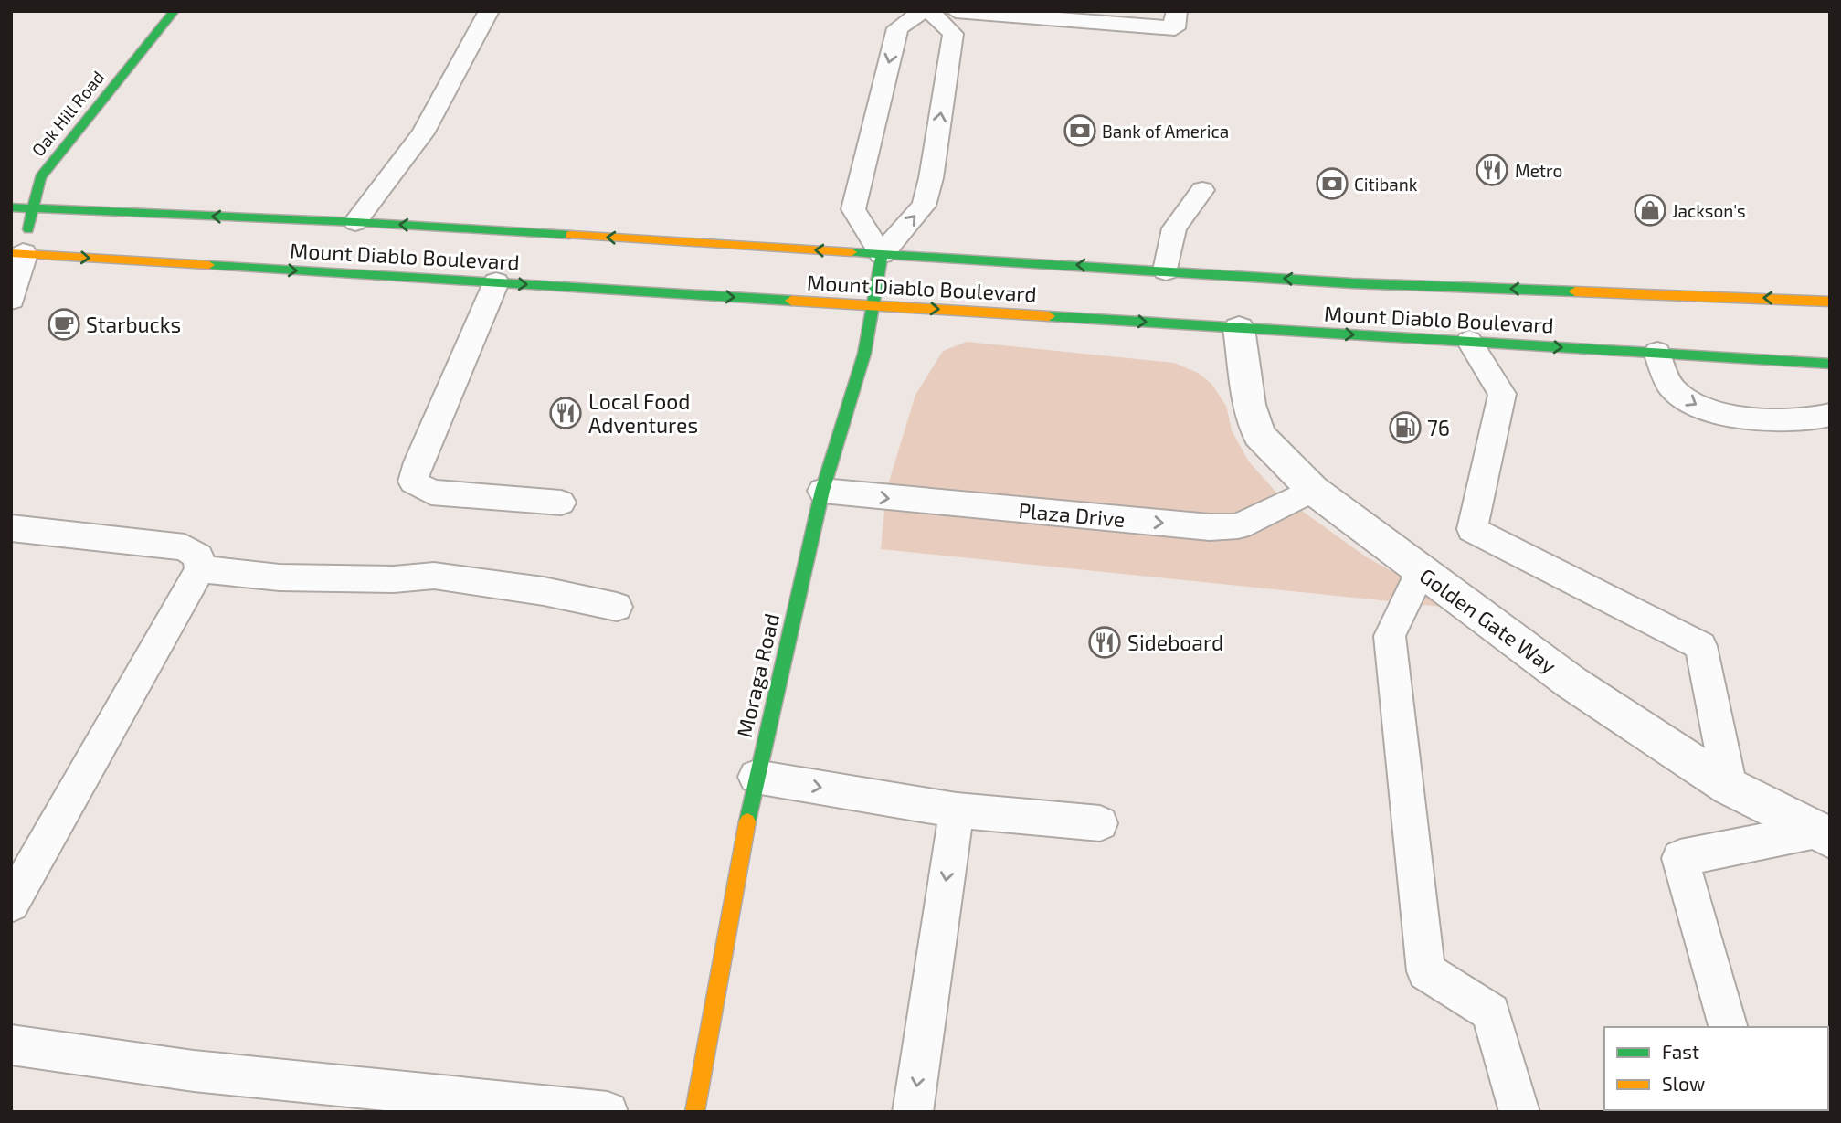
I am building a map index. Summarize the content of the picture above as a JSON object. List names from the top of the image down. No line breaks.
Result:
{"streets":{"main road":["Oak Hill Road","Mount Diablo Boulevard","Moraga Road"],"street":["Golden Gate Way"],"lane":["Plaza Drive"]},"crossings":[["Oak Hill Road","Mount Diablo Boulevard"],["Mount Diablo Boulevard","Golden Gate Way"],["Mount Diablo Boulevard","Moraga Road"],["Plaza Drive","Golden Gate Way"],["Plaza Drive","Moraga Road"]],"one_way":["Plaza Drive"],"places":{"bank":["Bank of America","Citibank"],"restaurant":["Metro","Local Food Adventures","Sideboard"],"shop":["Jackson's"],"cafe":["Starbucks"],"fuel station":["76"]},"legend":["Fast","Slow"]}
